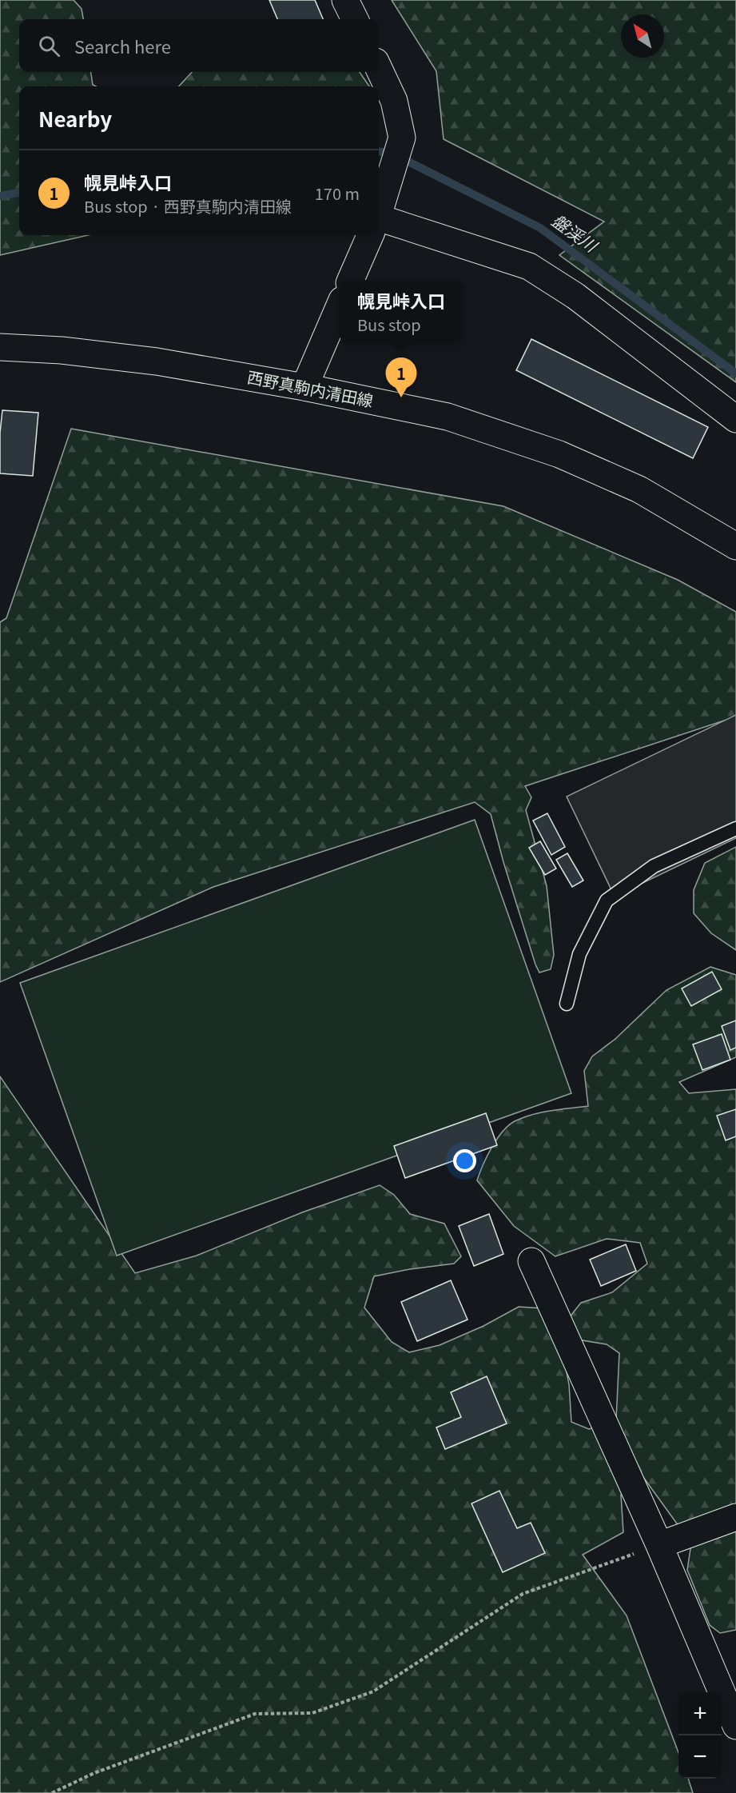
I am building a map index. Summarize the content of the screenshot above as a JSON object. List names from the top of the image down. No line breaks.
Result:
{"streets":{"street":["西野真駒内清田線"]},"water":["盤渓川"],"north":"top left","page":{"search":"Search here","heading":"Nearby","list":[{"mark":"1","name":"幌見峠入口","note":"Bus stop · 西野真駒内清田線","value":"170 m"}],"popup":["幌見峠入口","Bus stop"],"pins":"1","map_buttons":["+","−"]}}
